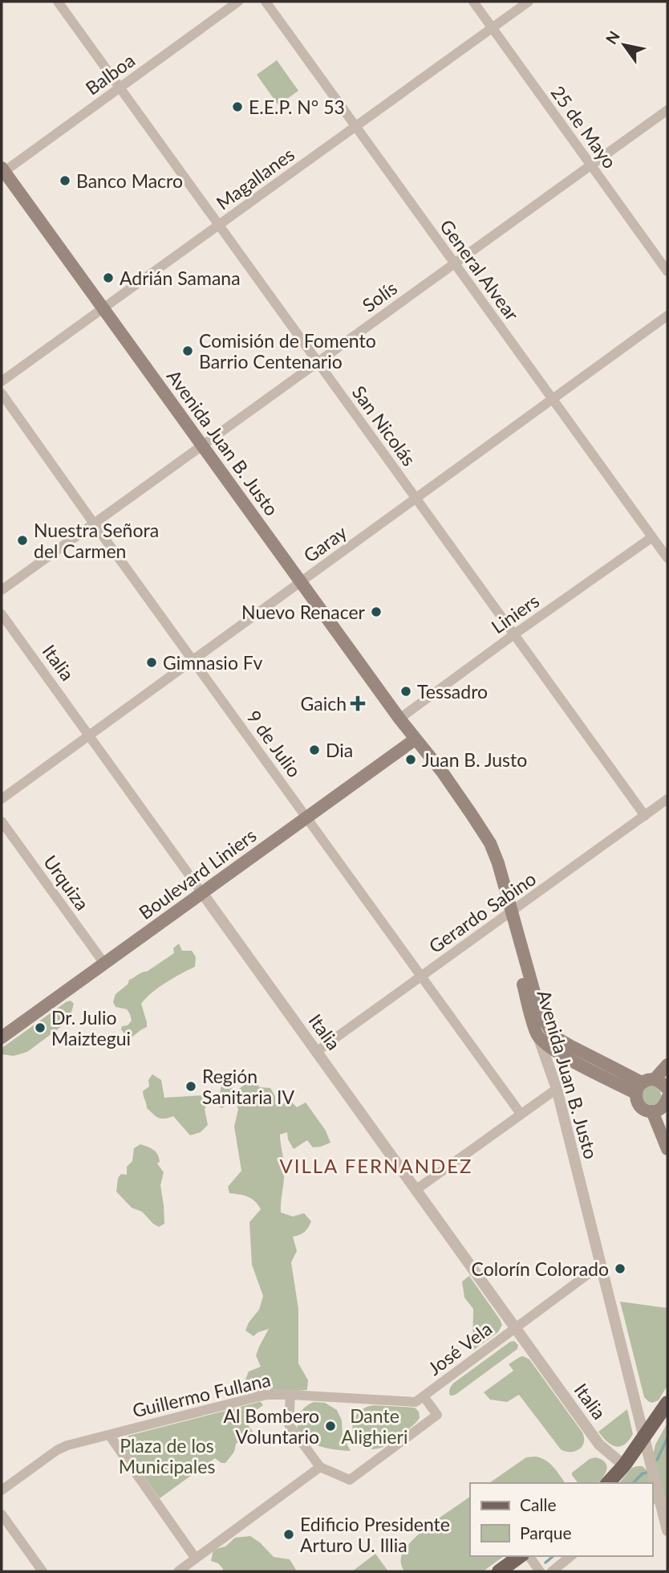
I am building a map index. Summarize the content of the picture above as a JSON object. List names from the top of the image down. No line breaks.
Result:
{"streets":{"main road":["Avenida Juan B. Justo","Boulevard Liniers"],"street":["Balboa","25 de Mayo","Magallanes","General Alvear","Solís","San Nicolás","Garay","Liniers","Italia","9 de Julio","Urquiza","Gerardo Sabino","José Vela","Guillermo Fullana"]},"crossings":[["Balboa","San Nicolás"],["Balboa","Avenida Juan B. Justo"],["25 de Mayo","Magallanes"],["25 de Mayo","Solís"],["Magallanes","General Alvear"],["Magallanes","San Nicolás"],["Magallanes","Avenida Juan B. Justo"],["General Alvear","Solís"],["General Alvear","Garay"],["General Alvear","Liniers"],["Solís","San Nicolás"],["Solís","Avenida Juan B. Justo"],["Solís","9 de Julio"],["San Nicolás","Garay"],["San Nicolás","Liniers"],["San Nicolás","Gerardo Sabino"],["Avenida Juan B. Justo","Garay"],["Avenida Juan B. Justo","Liniers"],["Avenida Juan B. Justo","Boulevard Liniers"],["Avenida Juan B. Justo","Gerardo Sabino"],["Avenida Juan B. Justo","José Vela"],["Garay","Italia"],["Garay","9 de Julio"],["Italia","Boulevard Liniers"],["Italia","Gerardo Sabino"],["Italia","José Vela"],["9 de Julio","Boulevard Liniers"],["9 de Julio","Gerardo Sabino"],["Boulevard Liniers","Urquiza"],["José Vela","Guillermo Fullana"]],"districts":["VILLA FERNANDEZ"],"parks":["Dante Alighieri","Plaza de los Municipales"],"places":{"other":["E.E.P. N° 53","Banco Macro","Adrián Samana","Comisión de Fomento Barrio Centenario","Nuestra Señora del Carmen","Nuevo Renacer","Gimnasio Fv","Tessadro","Dia","Juan B. Justo","Dr. Julio Maiztegui","Región Sanitaria IV","Colorín Colorado","Al Bombero Voluntario","Edificio Presidente Arturo U. Illia"],"health":["Gaich"]},"legend":["Calle","Parque"],"north":"top left"}
